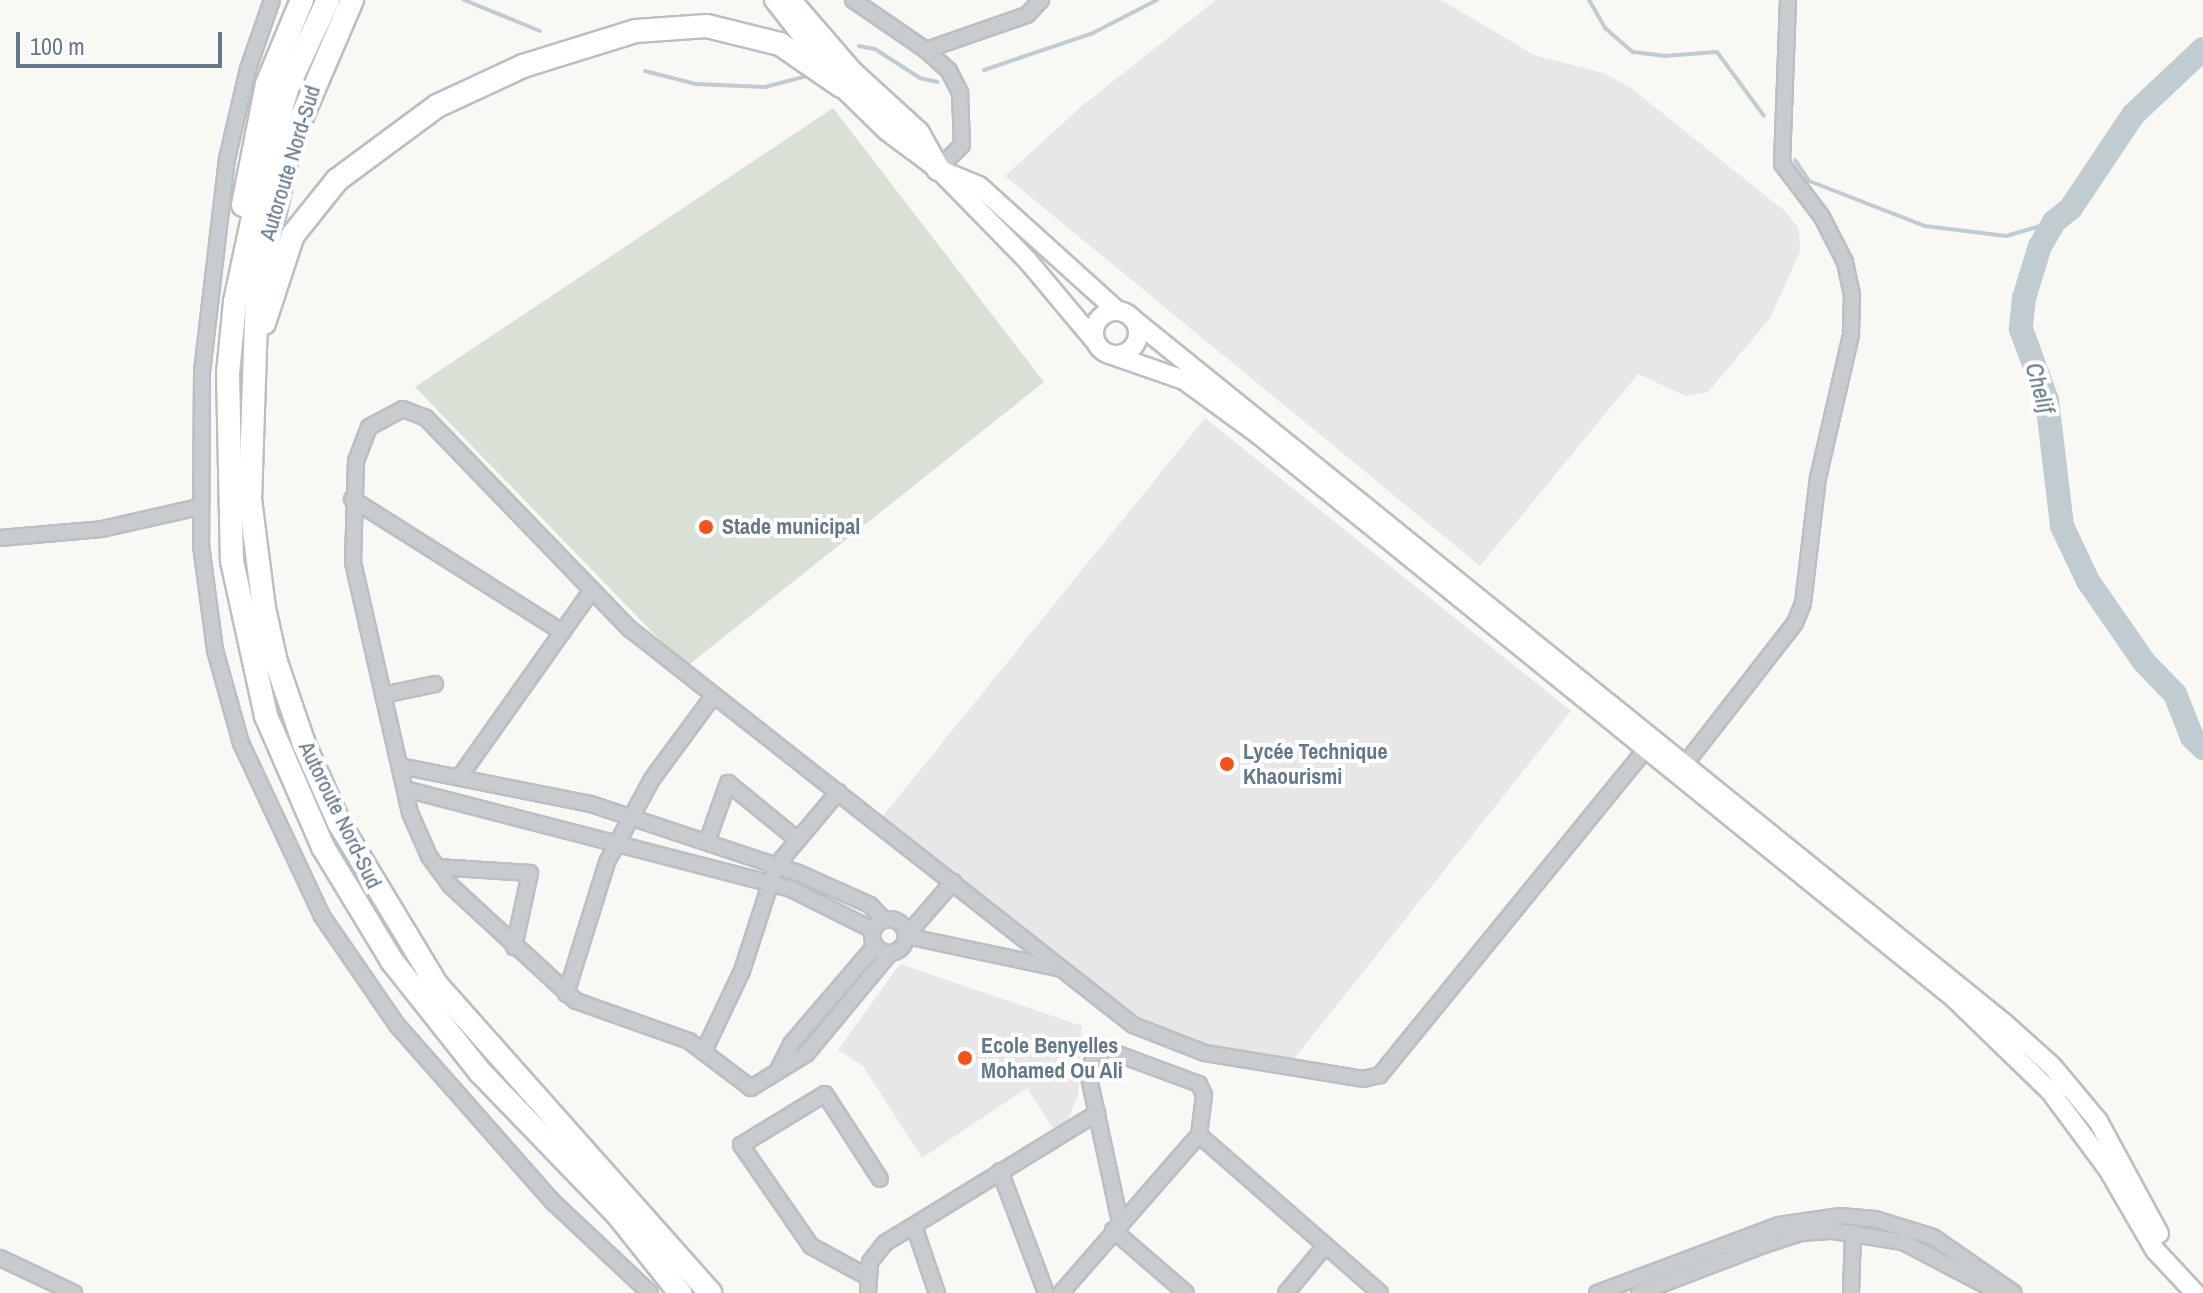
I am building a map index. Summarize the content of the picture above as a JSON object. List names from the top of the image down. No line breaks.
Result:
{"streets":{"highway":["Autoroute Nord-Sud"]},"water":["Chelif"],"places":["Stade municipal","Lycée Technique Khaourismi","Ecole Benyelles Mohamed Ou Ali"],"scale_bar":"100 m"}
